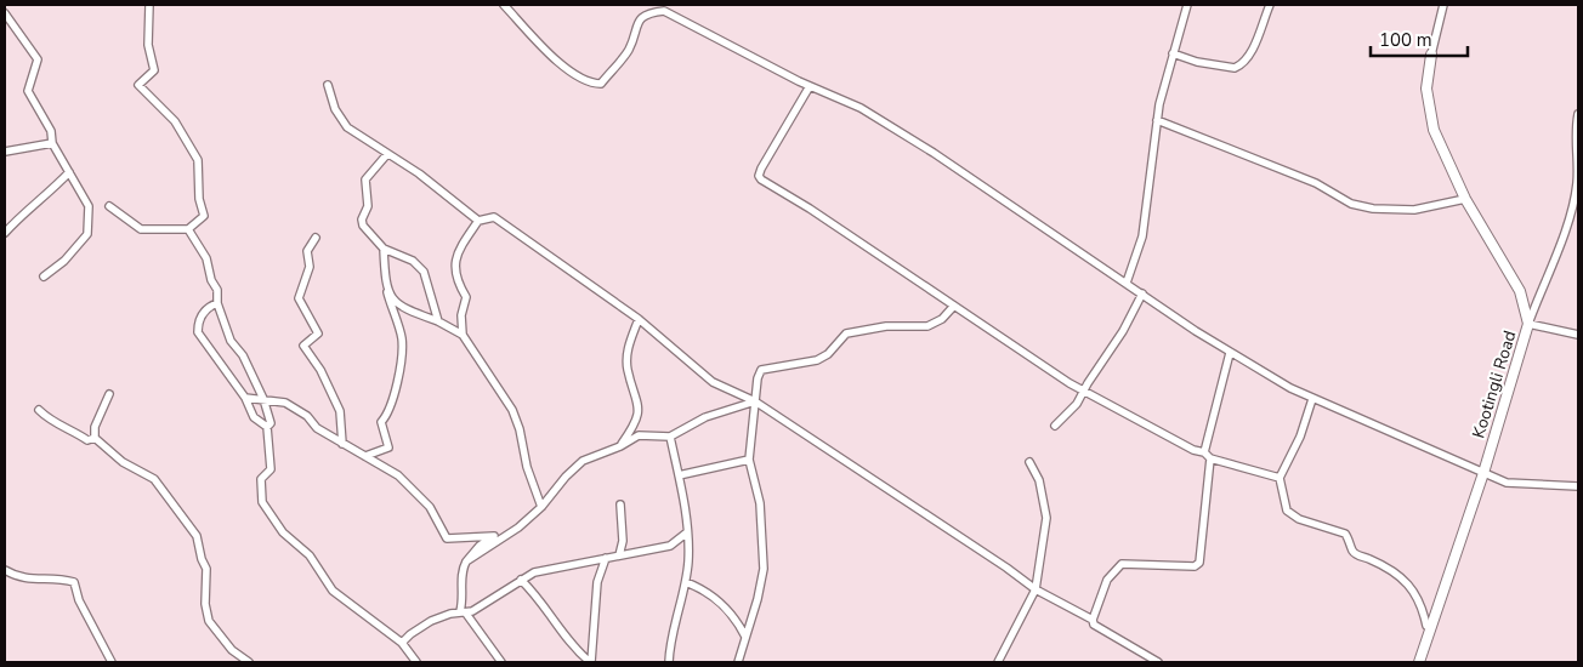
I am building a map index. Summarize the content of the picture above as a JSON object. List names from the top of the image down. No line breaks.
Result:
{"streets":{"street":["Kootingli Road"]},"scale_bar":"100 m"}
